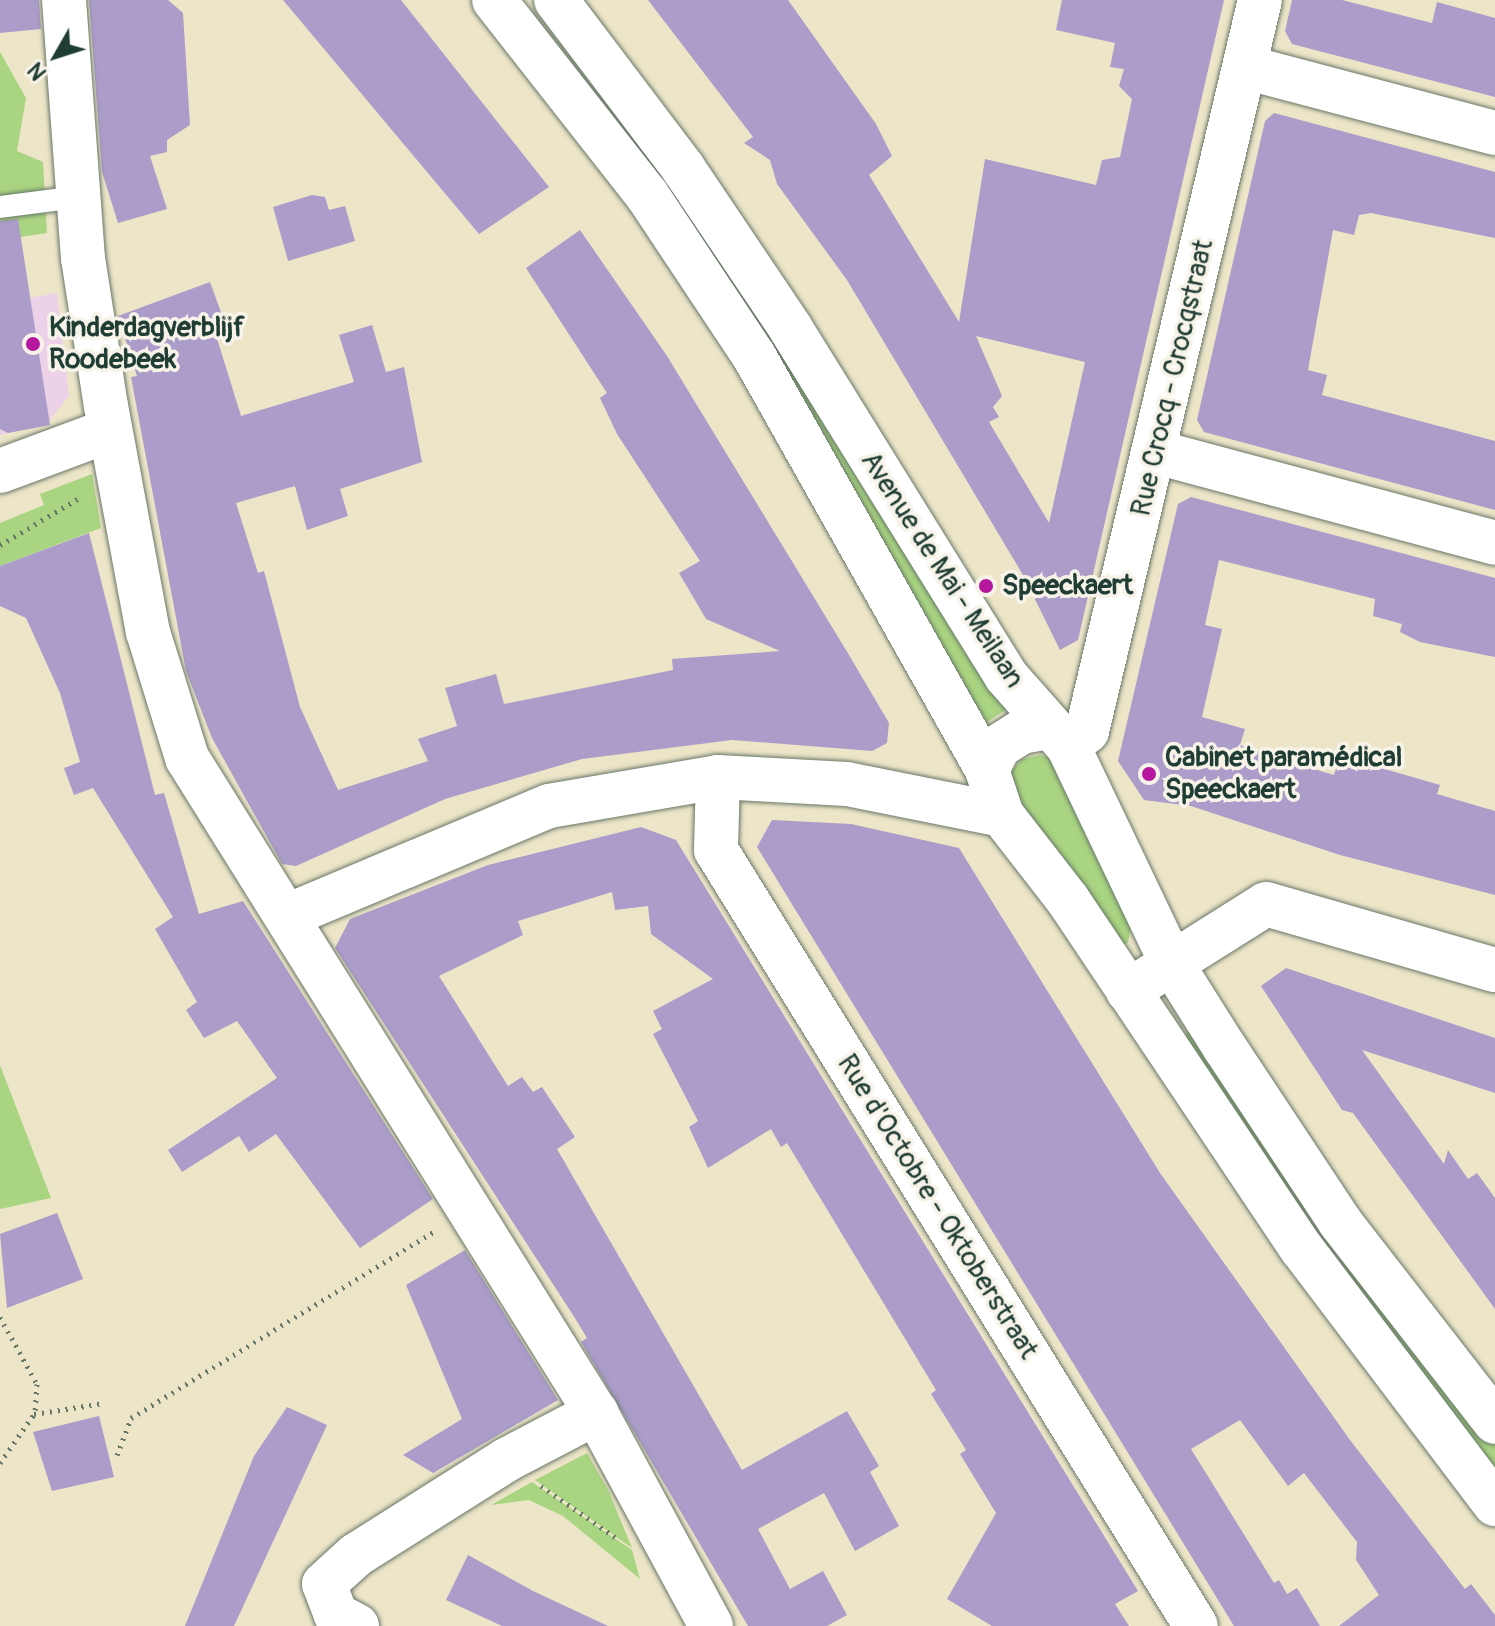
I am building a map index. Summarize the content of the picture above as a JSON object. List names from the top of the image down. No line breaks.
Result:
{"streets":{"street":["Rue Crocq - Crocqstraat","Avenue de Mai - Meilaan","Rue d'Octobre - Oktoberstraat"]},"crossings":[["Rue Crocq - Crocqstraat","Avenue de Mai - Meilaan"]],"places":["Kinderdagverblijf Roodebeek","Speeckaert","Cabinet paramédical Speeckaert"],"north":"bottom left"}
